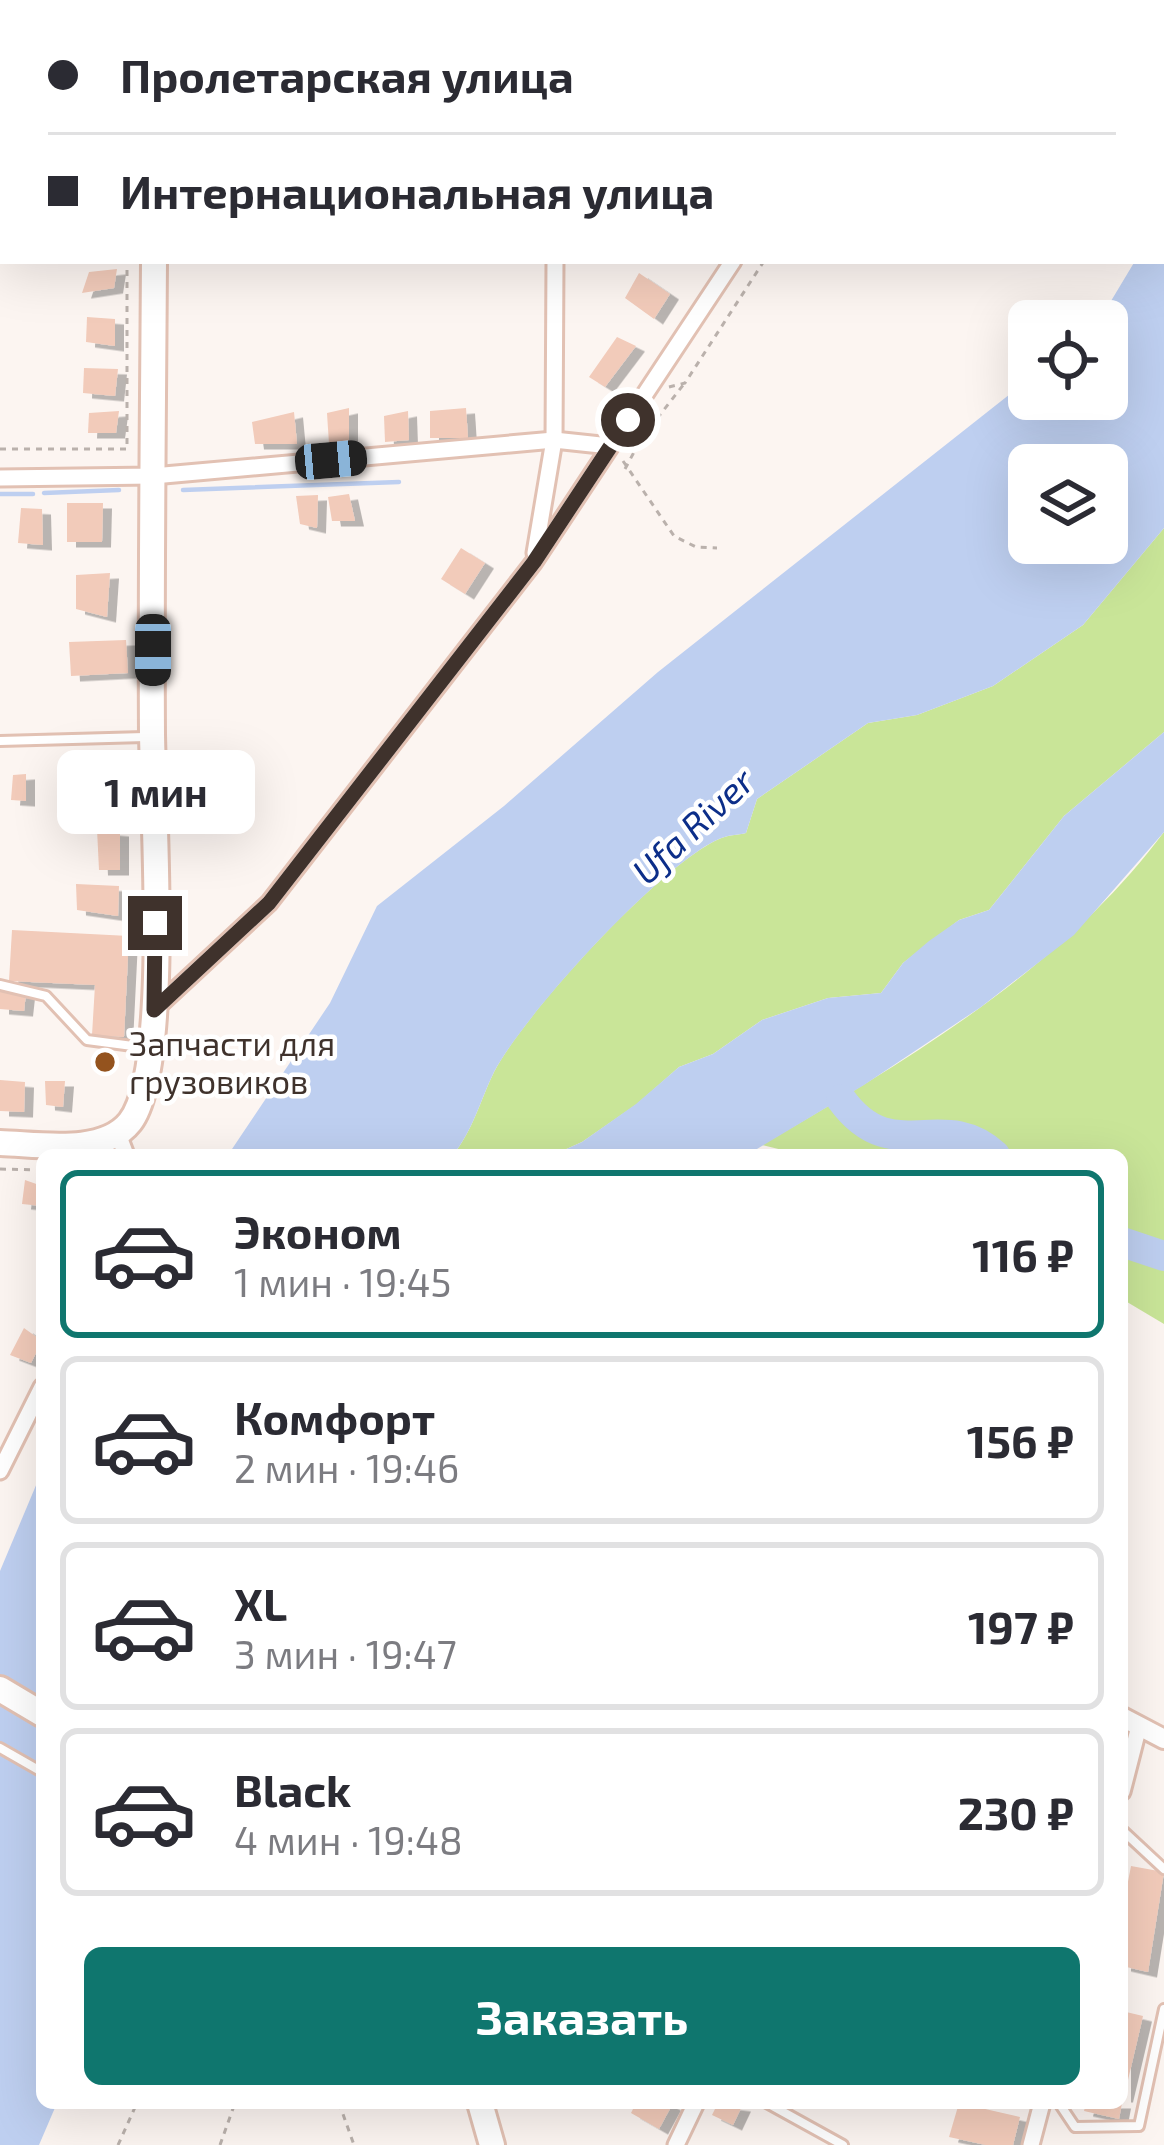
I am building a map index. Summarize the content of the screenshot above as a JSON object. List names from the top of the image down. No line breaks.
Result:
{"water":["Ufa River"],"places":["Запчасти для грузовиков"],"page":{"banner":["Пролетарская улица","Интернациональная улица"],"bubble":"1 мин","list":[{"name":"Эконом","note":"1 мин · 19:45","value":"116 ₽"},{"name":"Комфорт","note":"2 мин · 19:46","value":"156 ₽"},{"name":"XL","note":"3 мин · 19:47","value":"197 ₽"},{"name":"Black","note":"4 мин · 19:48","value":"230 ₽"}],"buttons":"Заказать"}}
